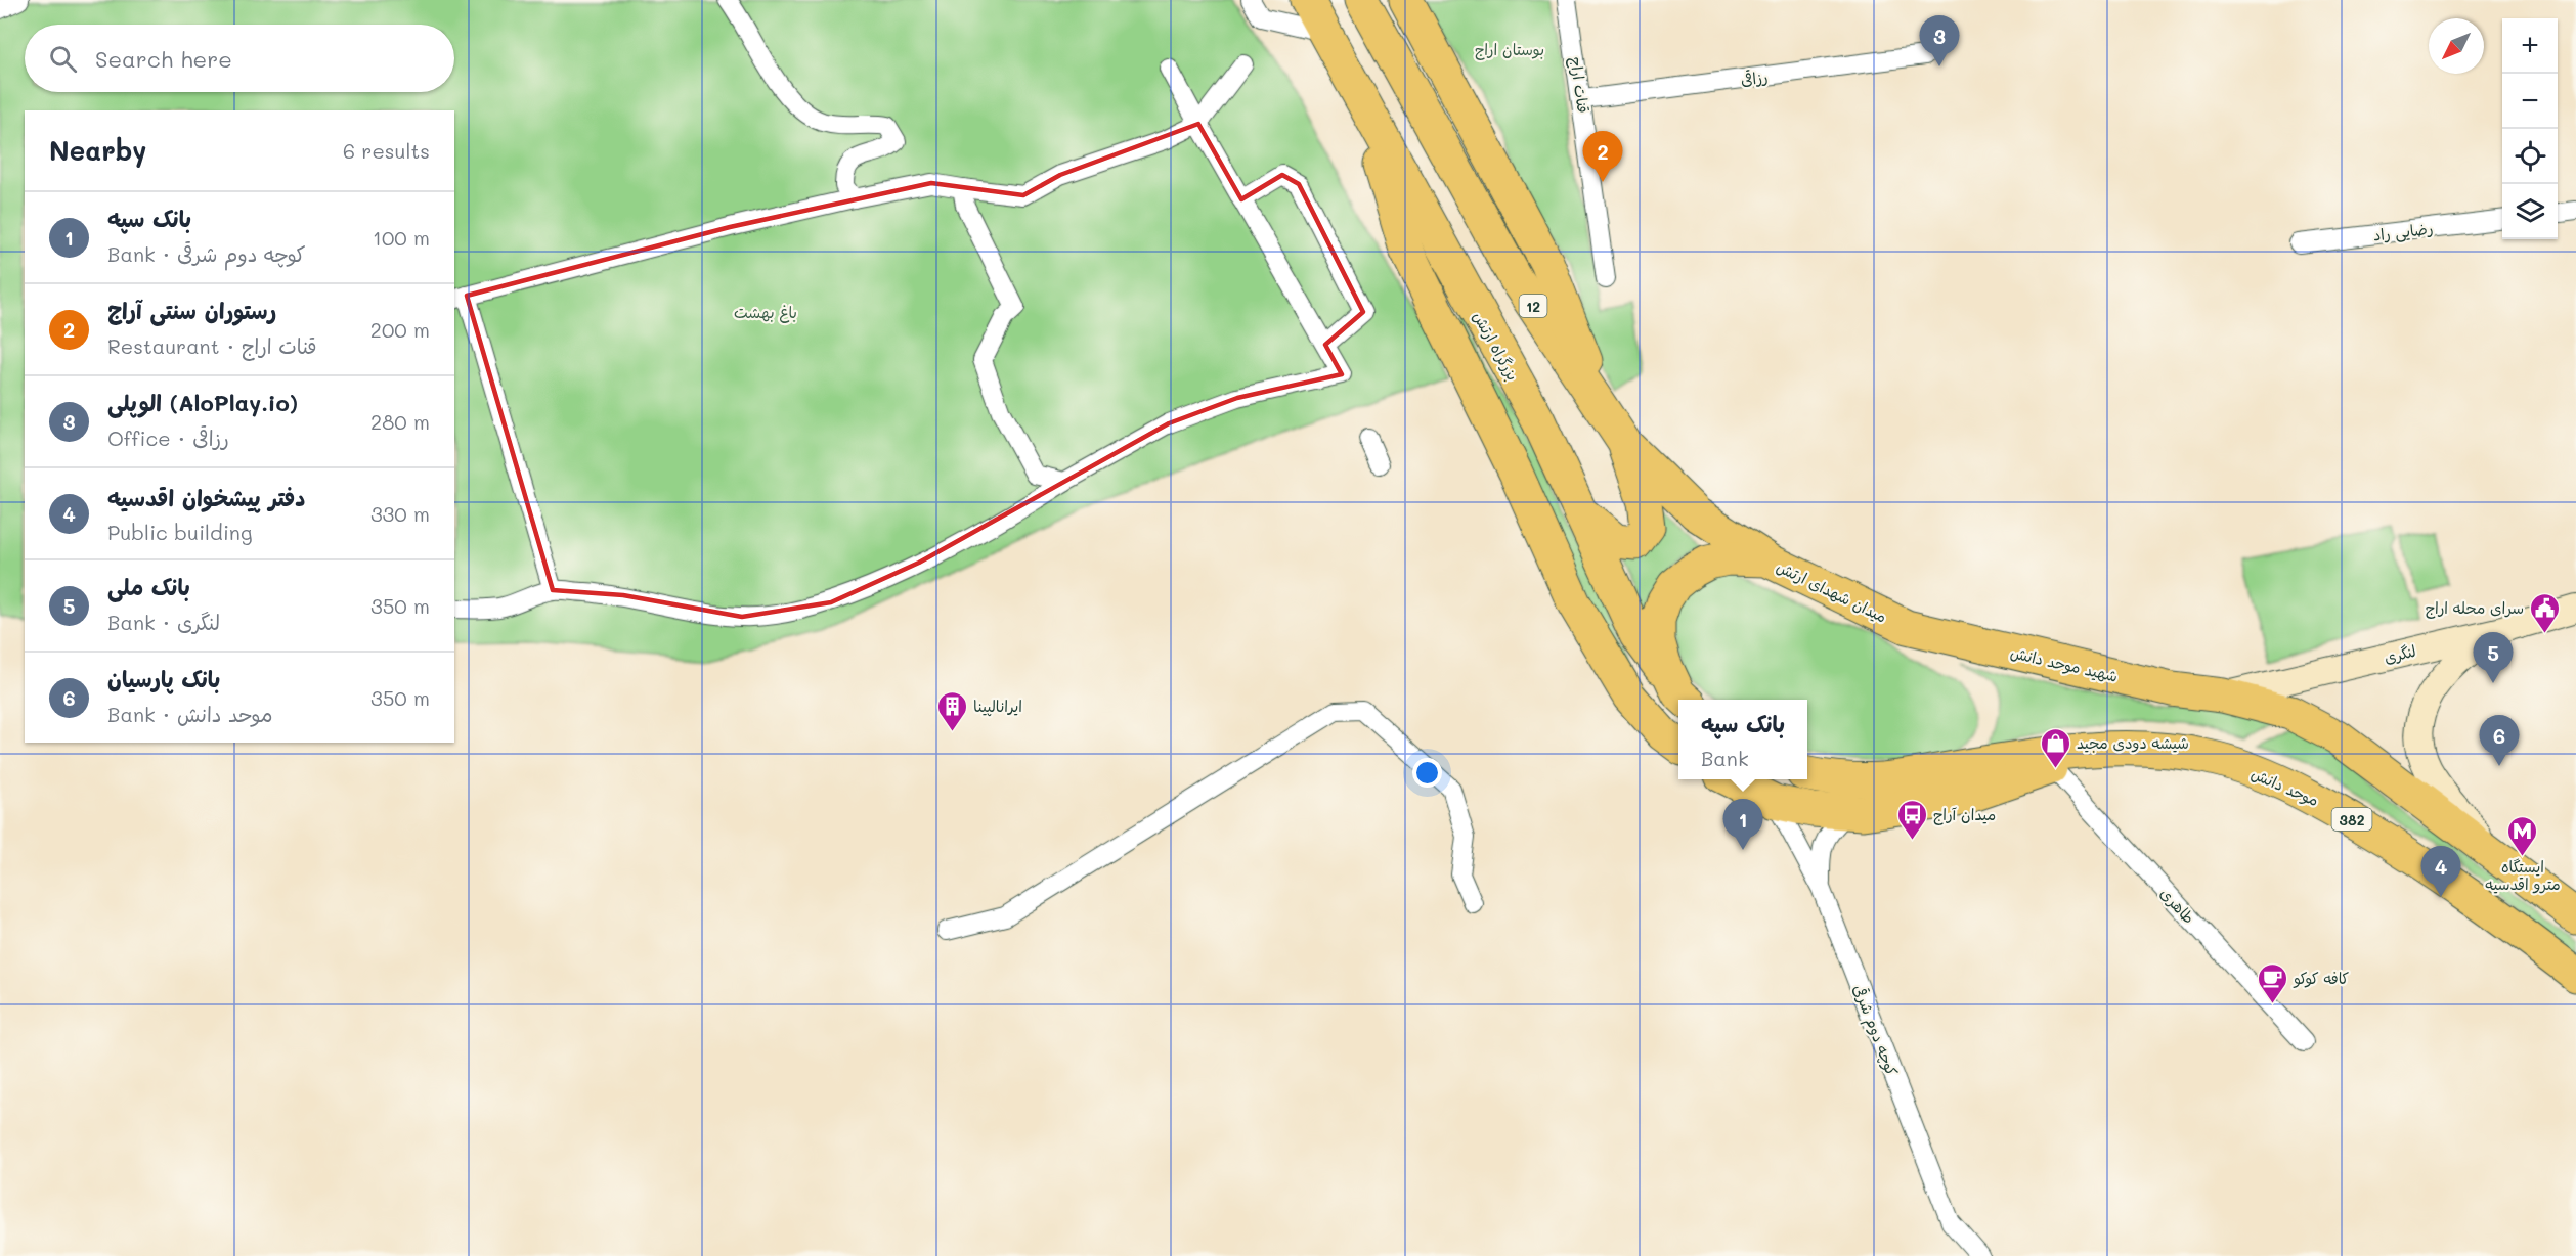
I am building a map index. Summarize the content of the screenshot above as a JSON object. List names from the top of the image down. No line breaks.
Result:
{"streets":{"highway":["12","بزرگراه ارتش","میدان شهدای ارتش","شهید موحد دانش","موحد دانش","382"],"main road":["لنگری"],"street":["رزاقی","قنات اراج","رضایی راد","طاهری","کوچه دوم شرقی"]},"crossings":[["رزاقی","قنات اراج"],["12","میدان شهدای ارتش"],["بزرگراه ارتش","میدان شهدای ارتش"],["میدان شهدای ارتش","شهید موحد دانش"],["لنگری","شهید موحد دانش"],["موحد دانش","382"]],"parks":["بوستان اراج","باغ بهشت"],"places":{"public building":["سرای محله اراج"],"building":["ایرانالپینا"],"shop":["شیشه دودی مجید"],"bus stop":["میدان آراج"],"metro station":["ایستگاه مترو اقدسیه"],"cafe":["کافه کوکو"]},"north":"bottom left","page":{"pins":["3","2","5","6","1","4"],"map_buttons":["+","−"],"search":"Search here","heading":["Nearby","6 results"],"list":[{"mark":"1","name":"بانک سپه","note":"Bank · کوچه دوم شرقی","value":"100 m"},{"mark":"2","name":"رستوران سنتی آراج","note":"Restaurant · قنات اراج","value":"200 m"},{"mark":"3","name":"الوپلی (AloPlay.io)","note":"Office · رزاقی","value":"280 m"},{"mark":"4","name":"دفتر پیشخوان اقدسیه","note":"Public building","value":"330 m"},{"mark":"5","name":"بانک ملی","note":"Bank · لنگری","value":"350 m"},{"mark":"6","name":"بانک پارسیان","note":"Bank · موحد دانش","value":"350 m"}],"popup":["بانک سپه","Bank"]}}
